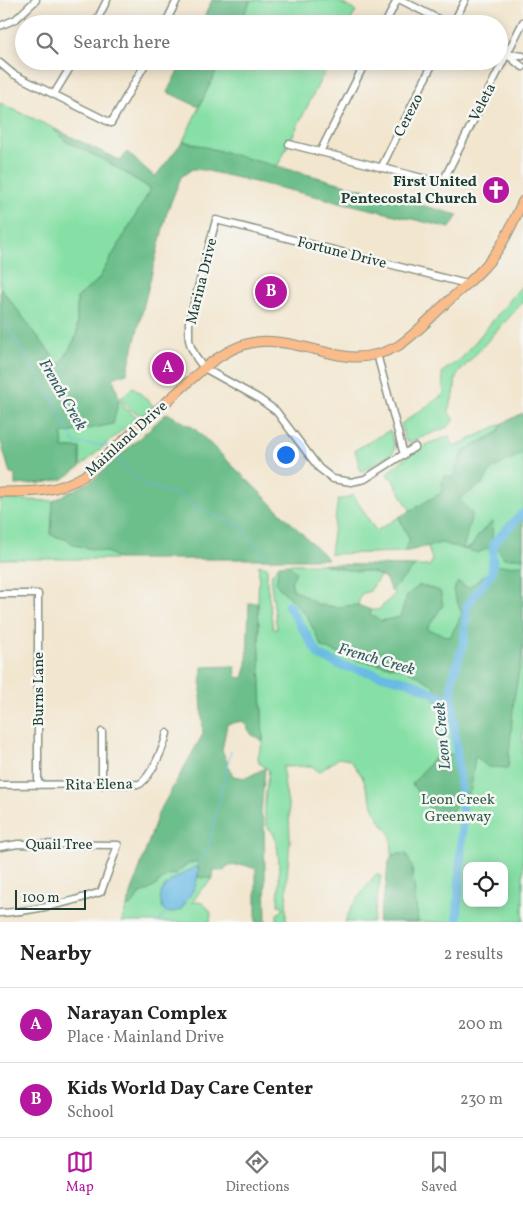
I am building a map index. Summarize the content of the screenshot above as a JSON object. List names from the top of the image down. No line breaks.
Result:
{"streets":{"main road":["Mainland Drive"],"street":["Veleta","Cerezo","Fortune Drive","Marina Drive","Burns Lane","Rita Elena","Quail Tree"]},"crossings":[["Veleta","Cerezo"],["Fortune Drive","Marina Drive"],["Fortune Drive","Mainland Drive"],["Marina Drive","Mainland Drive"],["Burns Lane","Rita Elena"]],"water":["French Creek","Leon Creek"],"parks":["Leon Creek Greenway"],"places":{"church":["First United Pentecostal Church"]},"scale_bar":"100 m","page":{"search":"Search here","pins":["B","A"],"scale":"100 m","heading":["Nearby","2 results"],"list":[{"mark":"A","name":"Narayan Complex","note":"Place · Mainland Drive","value":"200 m"},{"mark":"B","name":"Kids World Day Care Center","note":"School","value":"230 m"}],"nav":["Map","Directions","Saved"]}}
